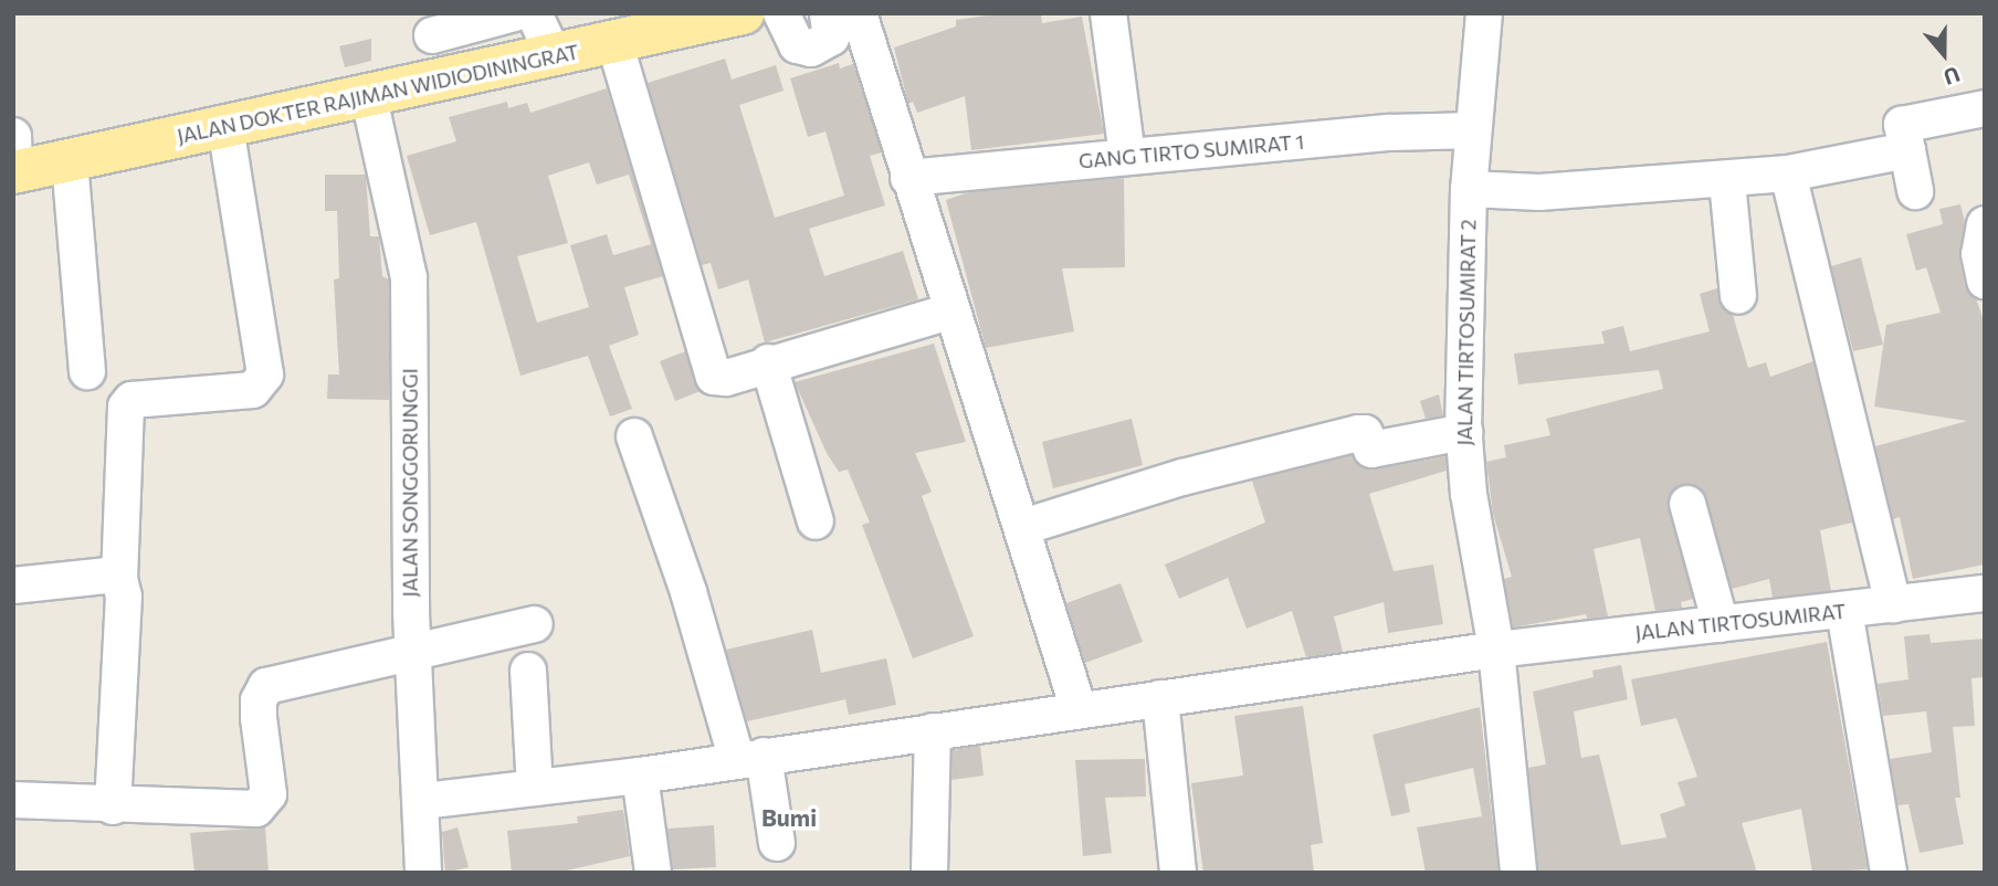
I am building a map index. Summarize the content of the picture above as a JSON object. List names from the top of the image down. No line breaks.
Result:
{"streets":{"main road":["JALAN DOKTER RAJIMAN WIDIODININGRAT"],"street":["GANG TIRTO SUMIRAT 1","JALAN TIRTOSUMIRAT 2","JALAN SONGGORUNGGI","JALAN TIRTOSUMIRAT"]},"crossings":[["JALAN DOKTER RAJIMAN WIDIODININGRAT","JALAN SONGGORUNGGI"],["GANG TIRTO SUMIRAT 1","JALAN TIRTOSUMIRAT 2"],["JALAN TIRTOSUMIRAT 2","JALAN TIRTOSUMIRAT"],["JALAN SONGGORUNGGI","JALAN TIRTOSUMIRAT"]],"districts":["Bumi"],"north":"bottom"}
